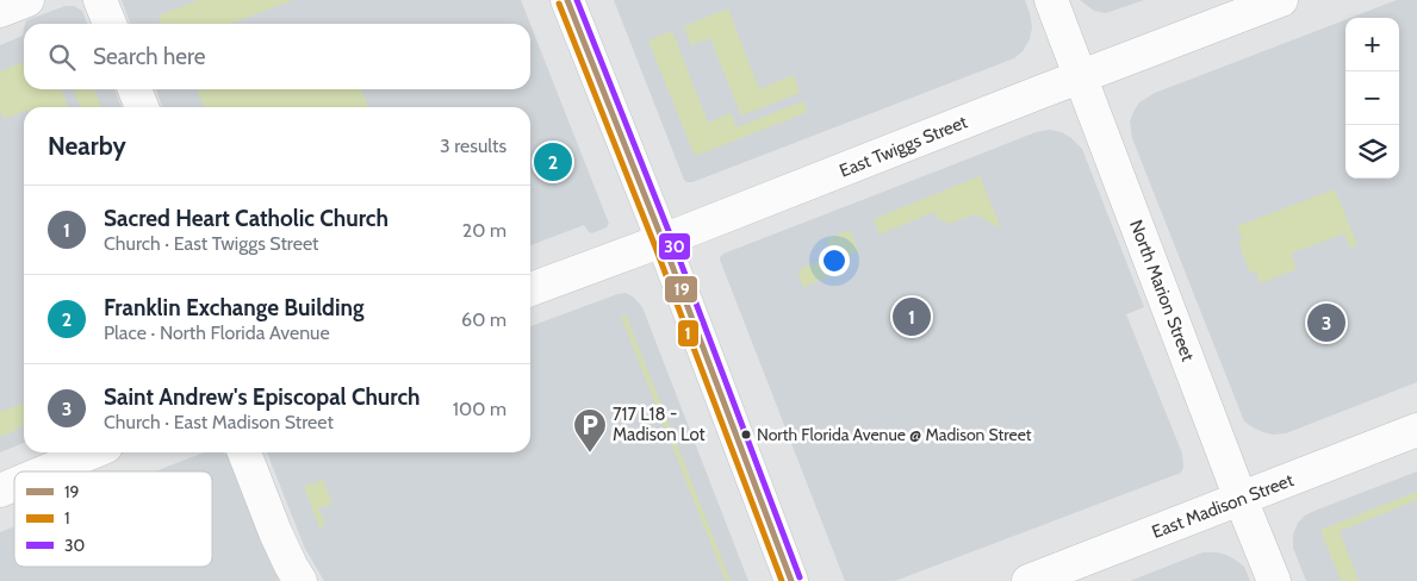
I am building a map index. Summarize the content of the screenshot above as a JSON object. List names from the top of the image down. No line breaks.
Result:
{"streets":{"street":["East Twiggs Street","North Marion Street","East Madison Street"]},"crossings":[["East Twiggs Street","North Marion Street"],["North Marion Street","East Madison Street"]],"places":{"other":["North Florida Avenue @ Madison Street"],"parking":["717 L18 - Madison Lot"]},"lines":["transit line 19","transit line 30","transit line 1"],"legend":["19","1","30"],"page":{"map_buttons":["+","−"],"search":"Search here","heading":["Nearby","3 results"],"pins":["2","1","3"],"list":[{"mark":"1","name":"Sacred Heart Catholic Church","note":"Church · East Twiggs Street","value":"20 m"},{"mark":"2","name":"Franklin Exchange Building","note":"Place · North Florida Avenue","value":"60 m"},{"mark":"3","name":"Saint Andrew's Episcopal Church","note":"Church · East Madison Street","value":"100 m"}]}}
